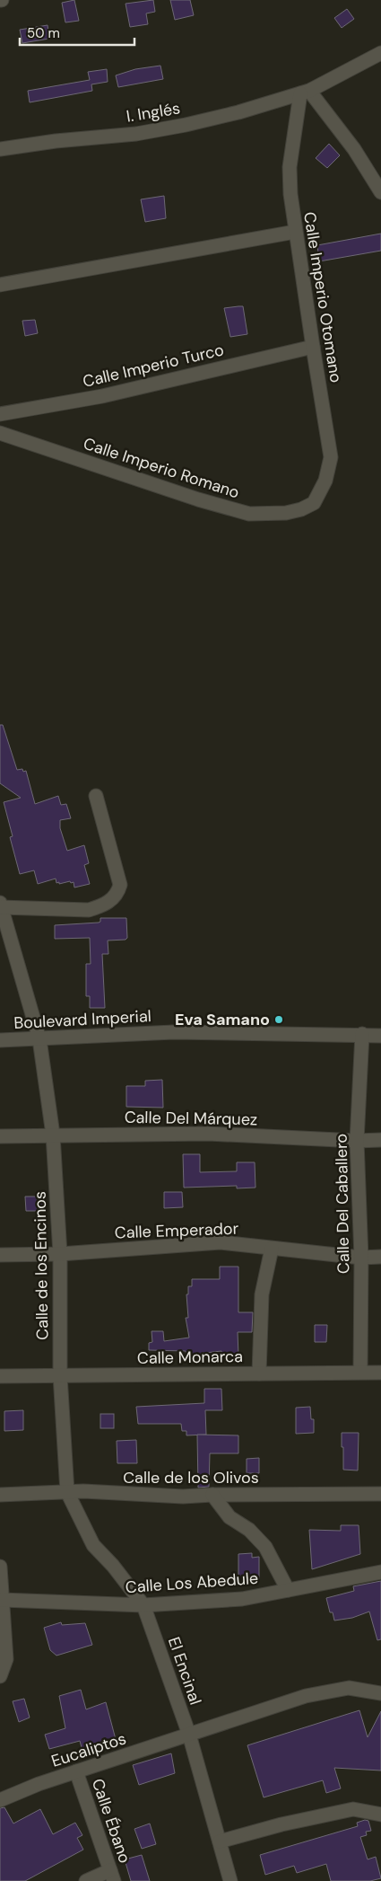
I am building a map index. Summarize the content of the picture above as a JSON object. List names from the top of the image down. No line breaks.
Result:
{"streets":{"street":["I. Inglés","Calle Imperio Otomano","Calle Imperio Turco","Calle Imperio Romano","Boulevard Imperial","Calle Del Márquez","Calle Del Caballero","Calle Emperador","Calle de los Encinos","Calle Monarca","Calle de los Olivos","Calle Los Abedule","El Encinal","Eucaliptos","Calle Ébano"]},"crossings":[["I. Inglés","Calle Imperio Otomano"],["Calle Imperio Otomano","Calle Imperio Turco"],["Calle Imperio Otomano","Calle Imperio Romano"],["Boulevard Imperial","Calle Del Caballero"],["Boulevard Imperial","Calle de los Encinos"],["Calle Del Márquez","Calle Del Caballero"],["Calle Del Márquez","Calle de los Encinos"],["Calle Del Caballero","Calle Emperador"],["Calle Del Caballero","Calle Monarca"],["Calle Emperador","Calle de los Encinos"],["Calle de los Encinos","Calle Monarca"],["Calle de los Encinos","Calle de los Olivos"],["Calle de los Encinos","El Encinal"],["Calle de los Olivos","El Encinal"],["Calle Los Abedule","El Encinal"],["El Encinal","Eucaliptos"],["Eucaliptos","Calle Ébano"]],"places":["Eva Samano"],"scale_bar":"50 m"}
